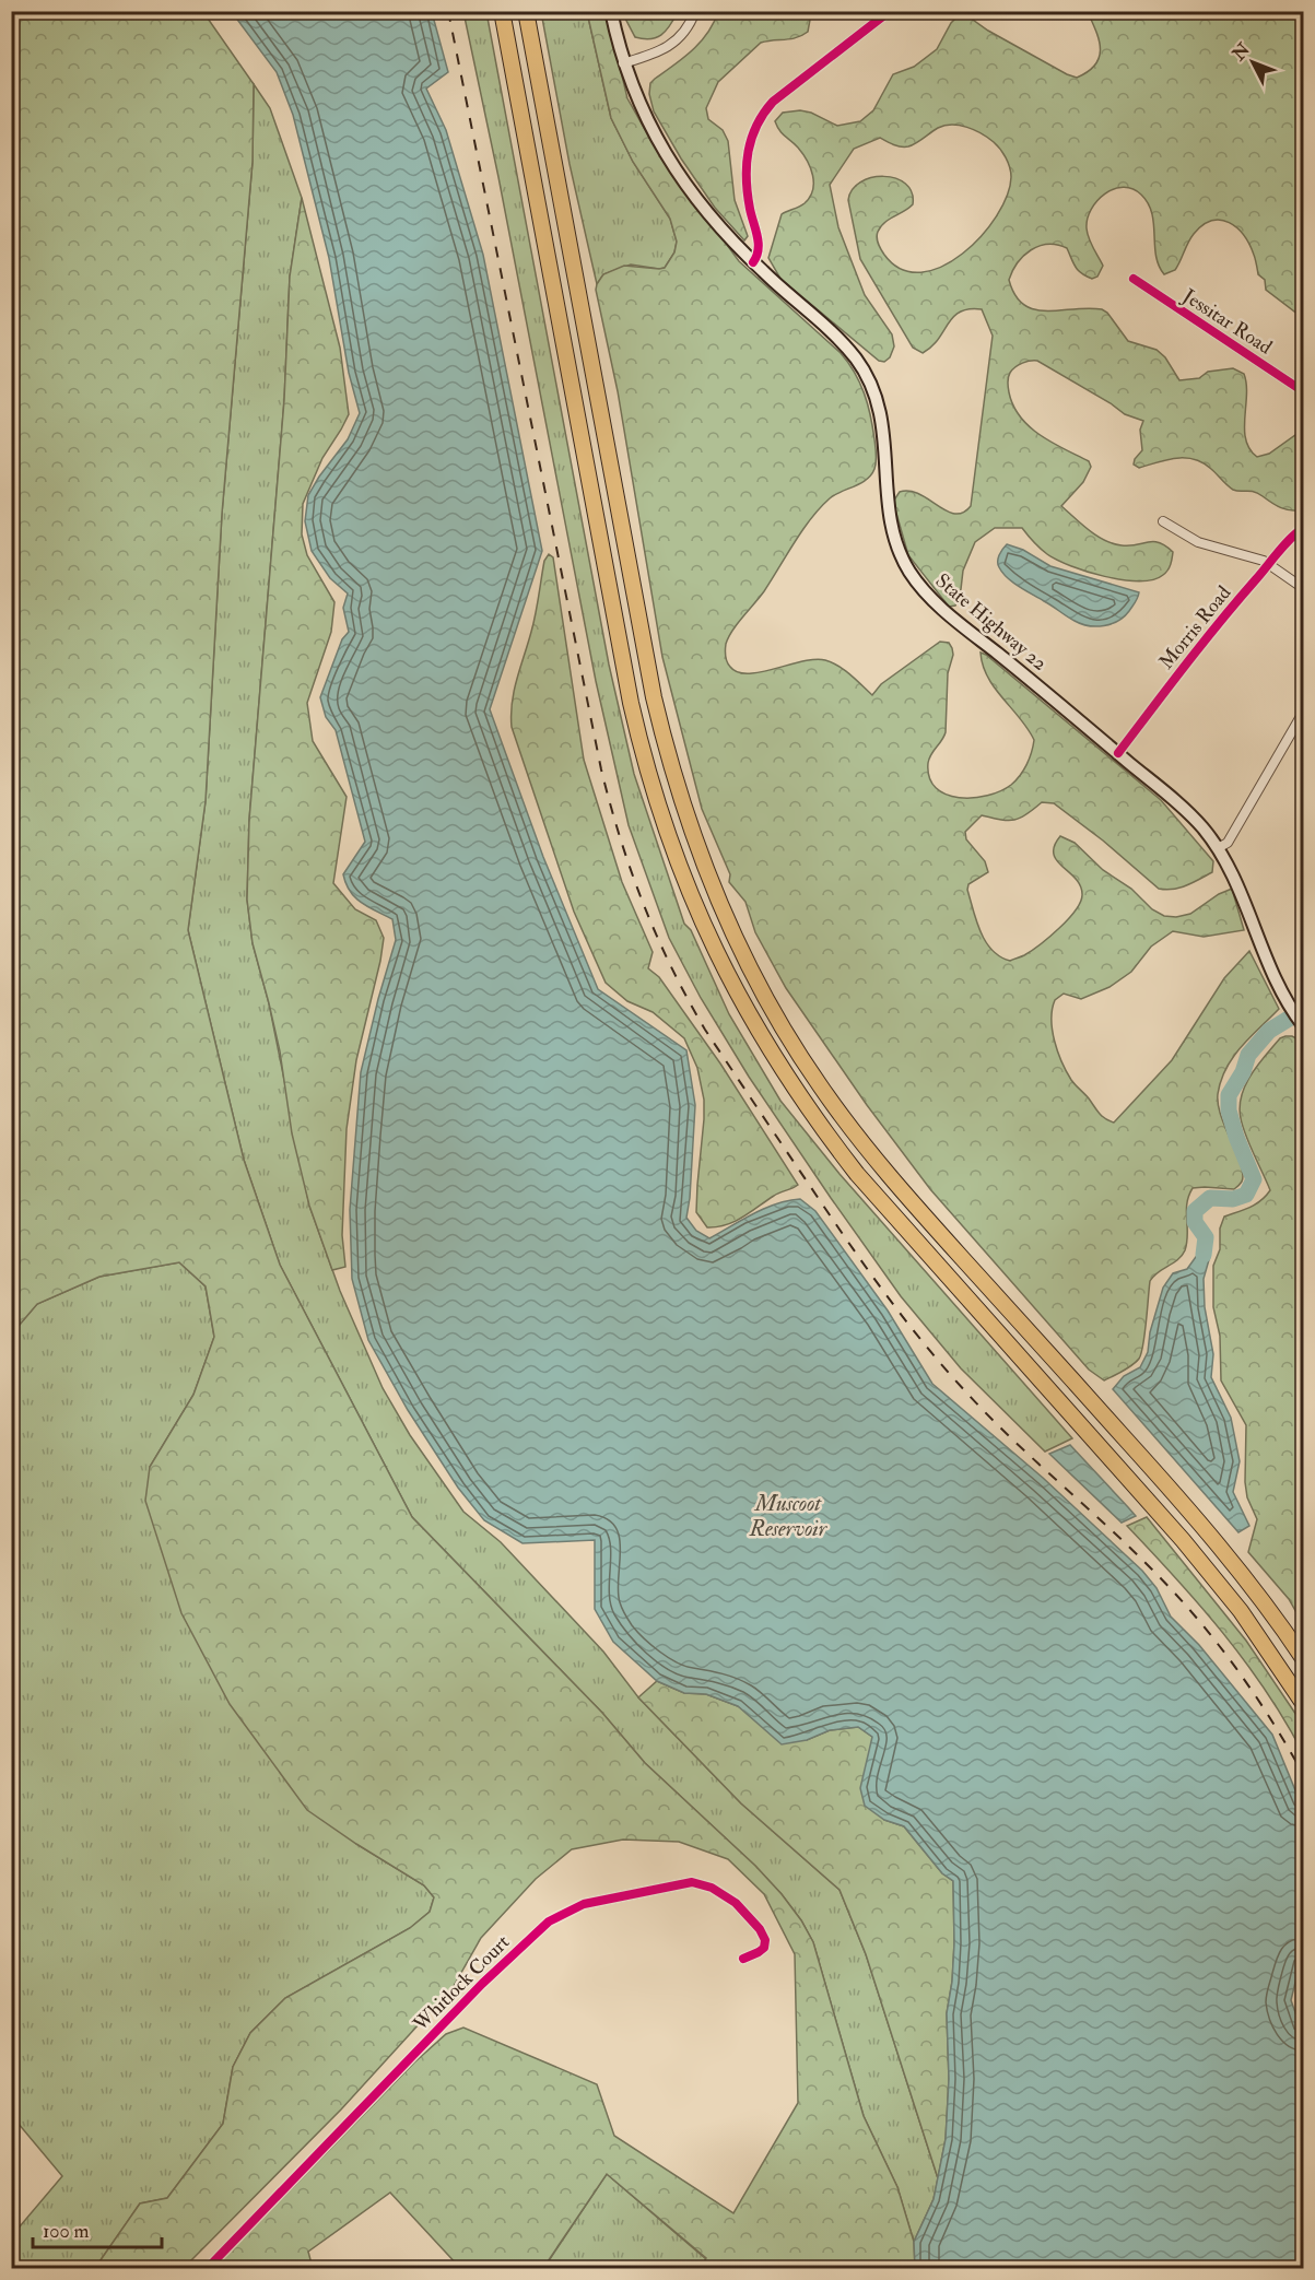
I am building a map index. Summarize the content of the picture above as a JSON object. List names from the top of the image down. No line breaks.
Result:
{"streets":{"main road":["State Highway 22"],"street":["Jessitar Road","Morris Road","Whitlock Court"]},"crossings":[["State Highway 22","Morris Road"]],"water":["Muscoot Reservoir"],"scale_bar":"100 m","north":"top left"}
